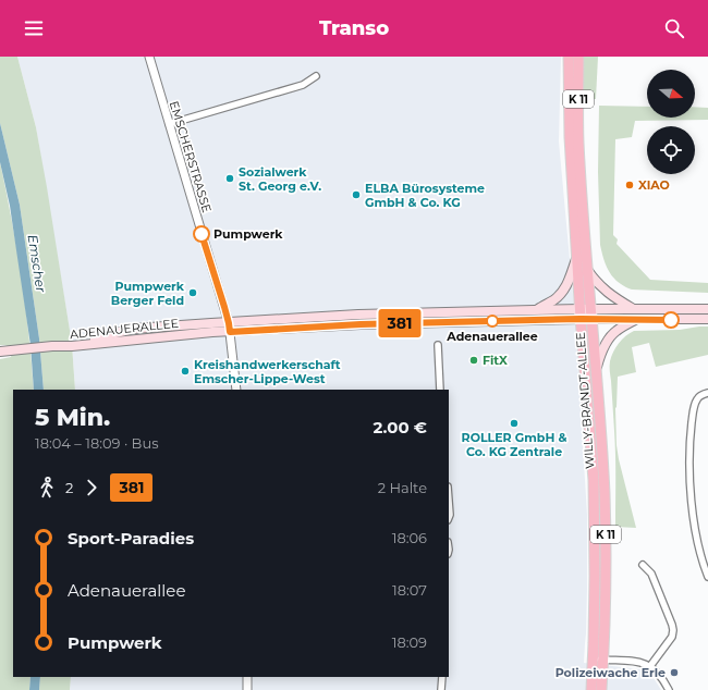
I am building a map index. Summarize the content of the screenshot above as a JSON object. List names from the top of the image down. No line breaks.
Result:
{"streets":{"main road":["K 11","ADENAUERALLEE","WILLY-BRANDT-ALLEE"],"street":["EMSCHERSTRASSE"]},"crossings":[["EMSCHERSTRASSE","ADENAUERALLEE"],["ADENAUERALLEE","WILLY-BRANDT-ALLEE"]],"water":["Emscher"],"places":["Sozialwerk St. Georg e.V.","XIAO","ELBA Bürosysteme GmbH & Co. KG","Pumpwerk","Pumpwerk Berger Feld","Adenauerallee","FitX","Kreishandwerkerschaft Emscher-Lippe-West","ROLLER GmbH & Co. KG Zentrale","Polizeiwache Erle"],"lines":["bus line 381"],"north":"right","page":{"header":"Transo","on_map":"381","heading":["5 Min.","18:04 – 18:09 · Bus","2.00 €"],"legs":["2","381","2 Halte"],"list":[{"name":"Sport-Paradies","value":"18:06"},{"name":"Adenauerallee","value":"18:07"},{"name":"Pumpwerk","value":"18:09"}]}}
